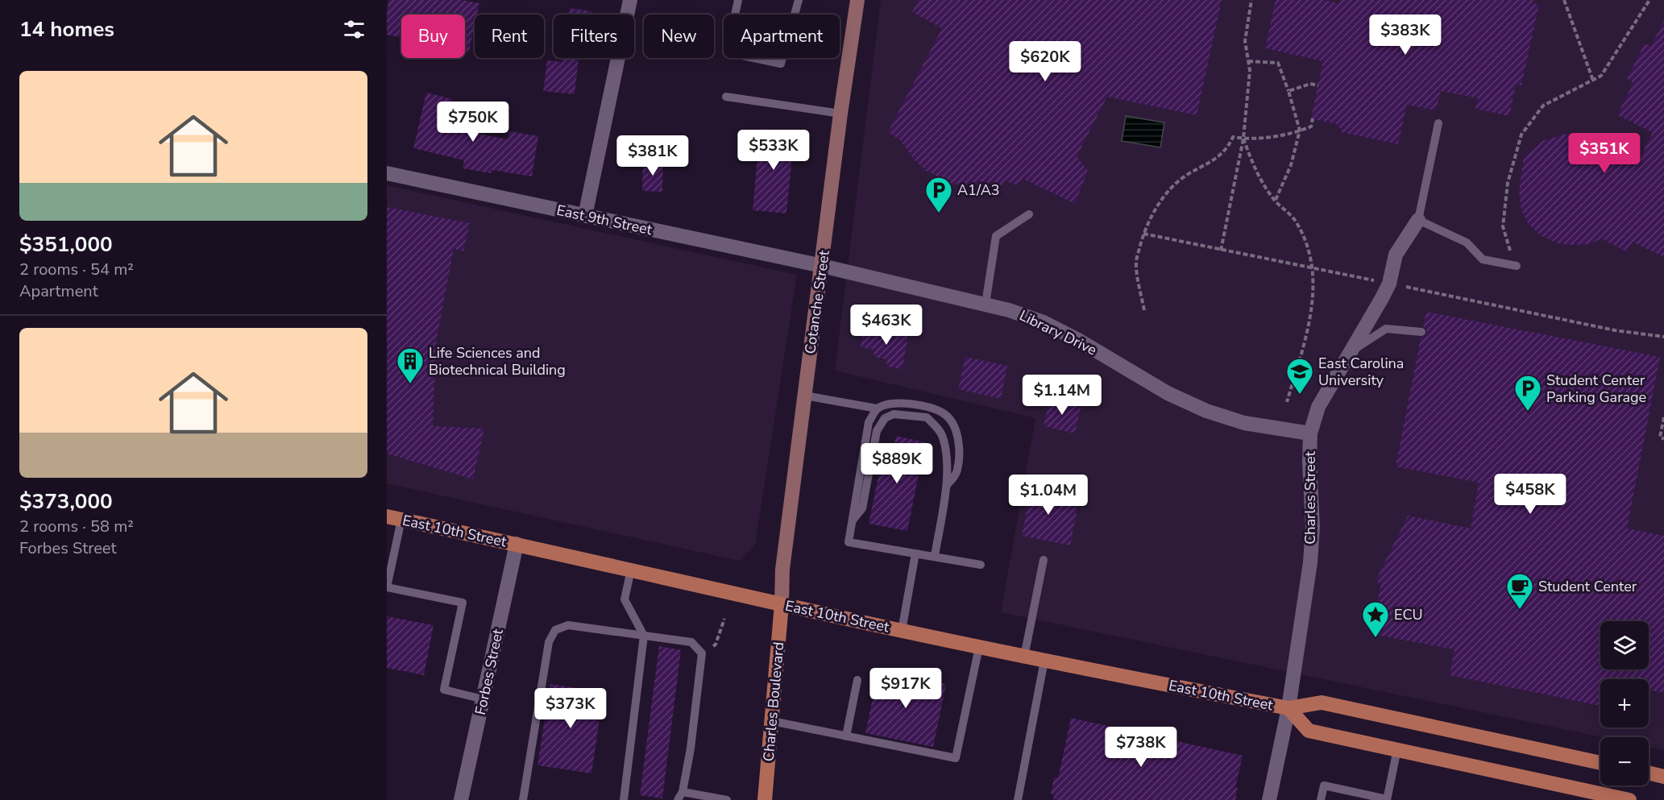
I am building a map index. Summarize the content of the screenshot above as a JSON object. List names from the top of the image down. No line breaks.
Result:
{"streets":{"main road":["Cotanche Street","East 10th Street","Charles Boulevard"],"street":["East 9th Street","Library Drive","Charles Street","Forbes Street"]},"crossings":[["East 9th Street","Cotanche Street"],["East 9th Street","Library Drive"],["Cotanche Street","Library Drive"],["Cotanche Street","East 10th Street"],["Cotanche Street","Charles Boulevard"],["Library Drive","Charles Street"],["Charles Street","East 10th Street"],["East 10th Street","Forbes Street"],["East 10th Street","Charles Boulevard"]],"places":{"parking":["A1/A3","Student Center Parking Garage"],"building":["Life Sciences and Biotechnical Building"],"school or university":["East Carolina University"],"cafe":["Student Center"],"place":["ECU"]},"page":{"heading":"14 homes","price":["$383K","$620K","$750K","$533K","$351K","$381K","$463K","$1.14M","$889K","$458K","$1.04M","$917K","$373K","$738K"],"chip":["Buy","Rent","Filters","New","Apartment"],"list":[{"name":"$351,000","note":"2 rooms · 54 m² · Apartment"},{"name":"$373,000","note":"2 rooms · 58 m² · Forbes Street"}],"map_buttons":["+","−"]}}
